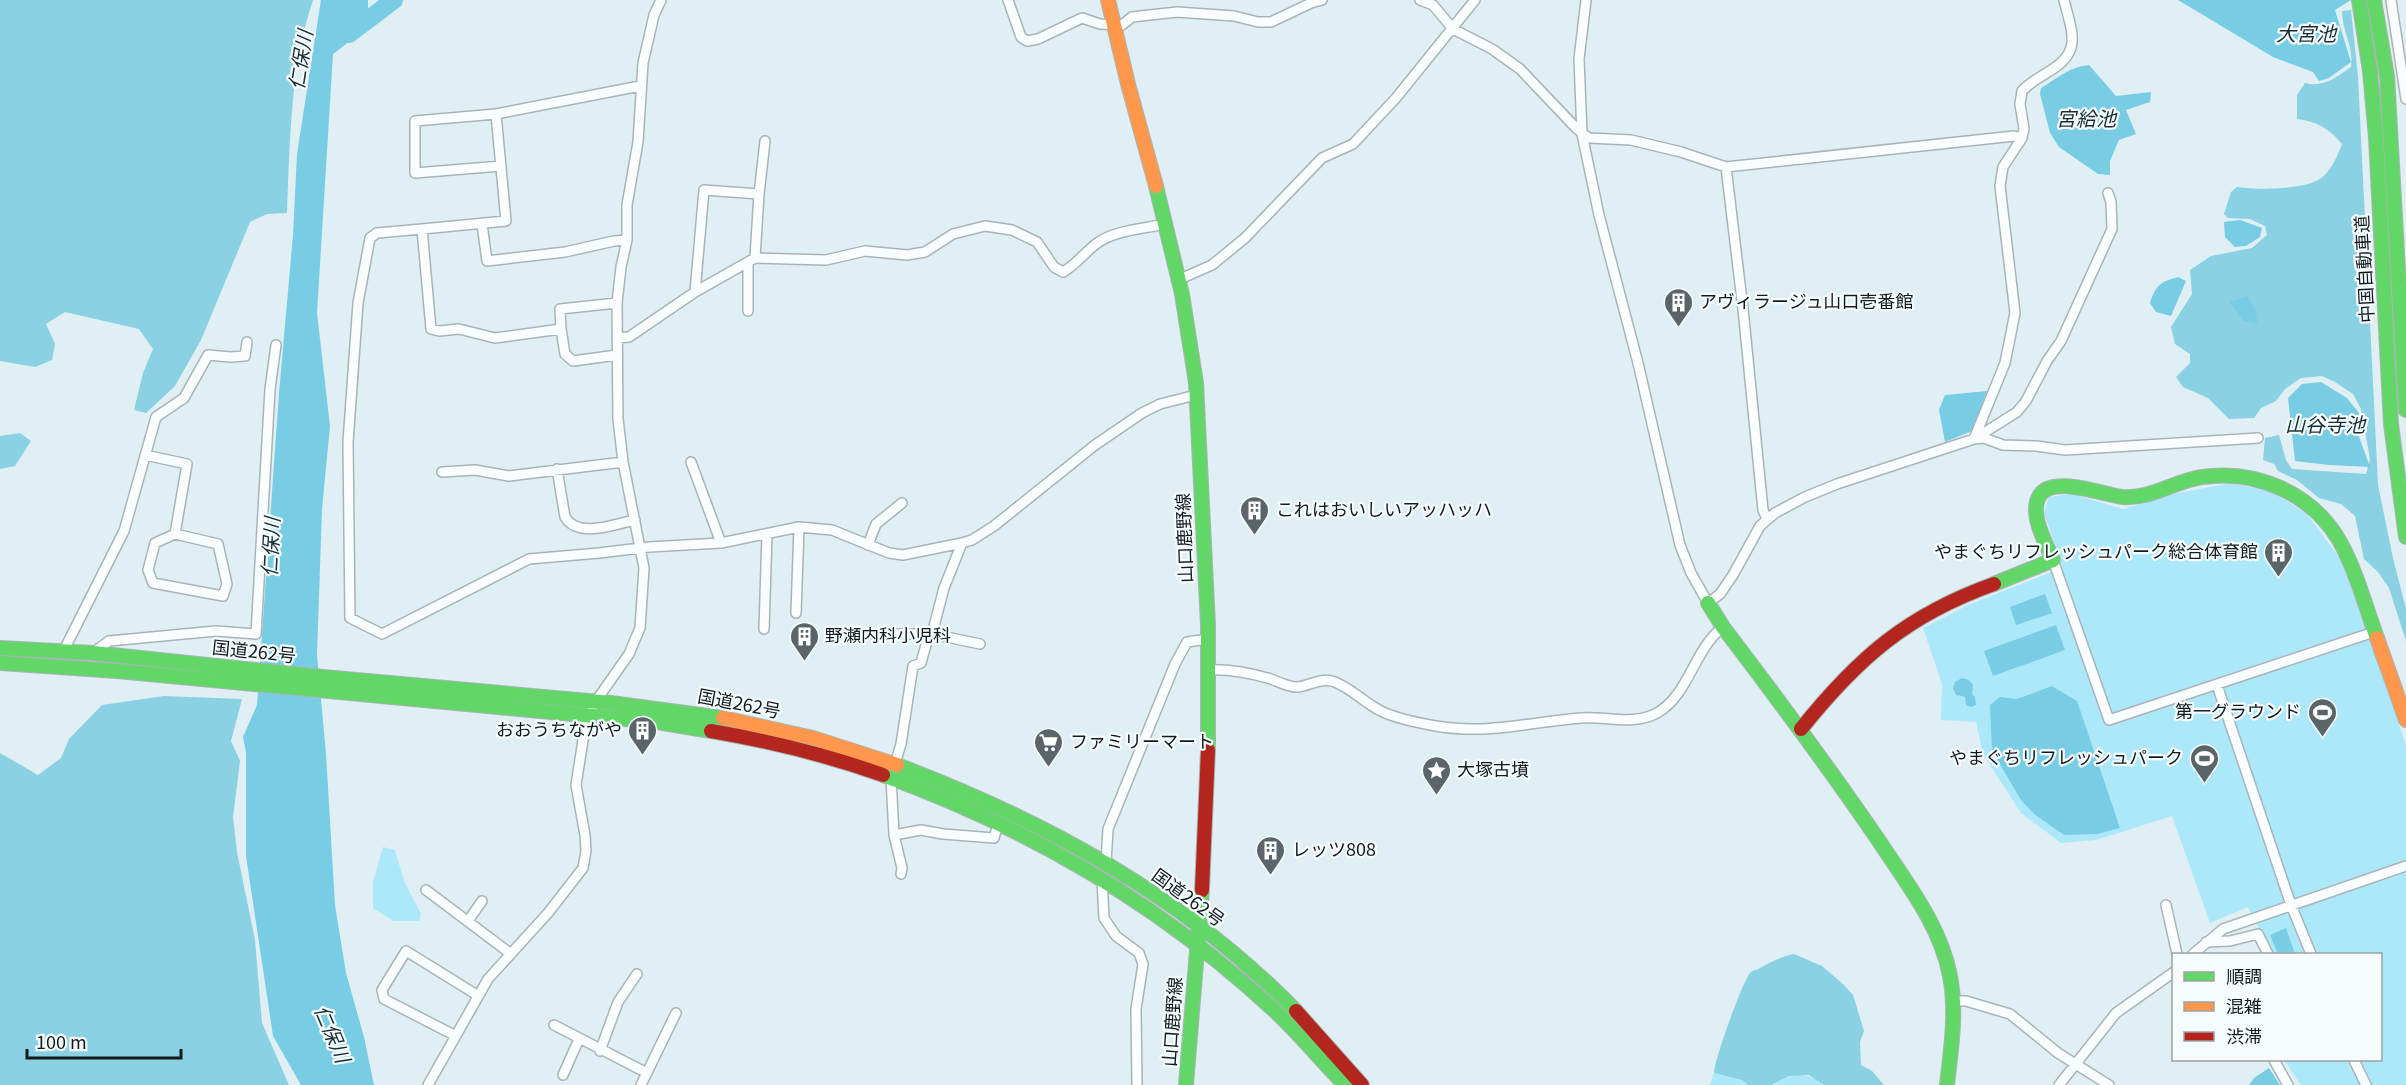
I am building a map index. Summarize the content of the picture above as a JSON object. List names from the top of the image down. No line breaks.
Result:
{"streets":{"main road":["中国自動車道","山口鹿野線","国道262号"]},"crossings":[["山口鹿野線","国道262号"]],"water":["大宮池","仁保川","宮給池","山谷寺池"],"places":{"building":["アヴィラージュ山口壱番館","これはおいしいアッハッハ","やまぐちリフレッシュパーク総合体育館","野瀬内科小児科","おおうちながや","レッツ808"],"sports":["第一グラウンド","やまぐちリフレッシュパーク"],"supermarket":["ファミリーマート"],"place":["大塚古墳"]},"legend":["順調","混雑","渋滞"],"scale_bar":"100 m"}
